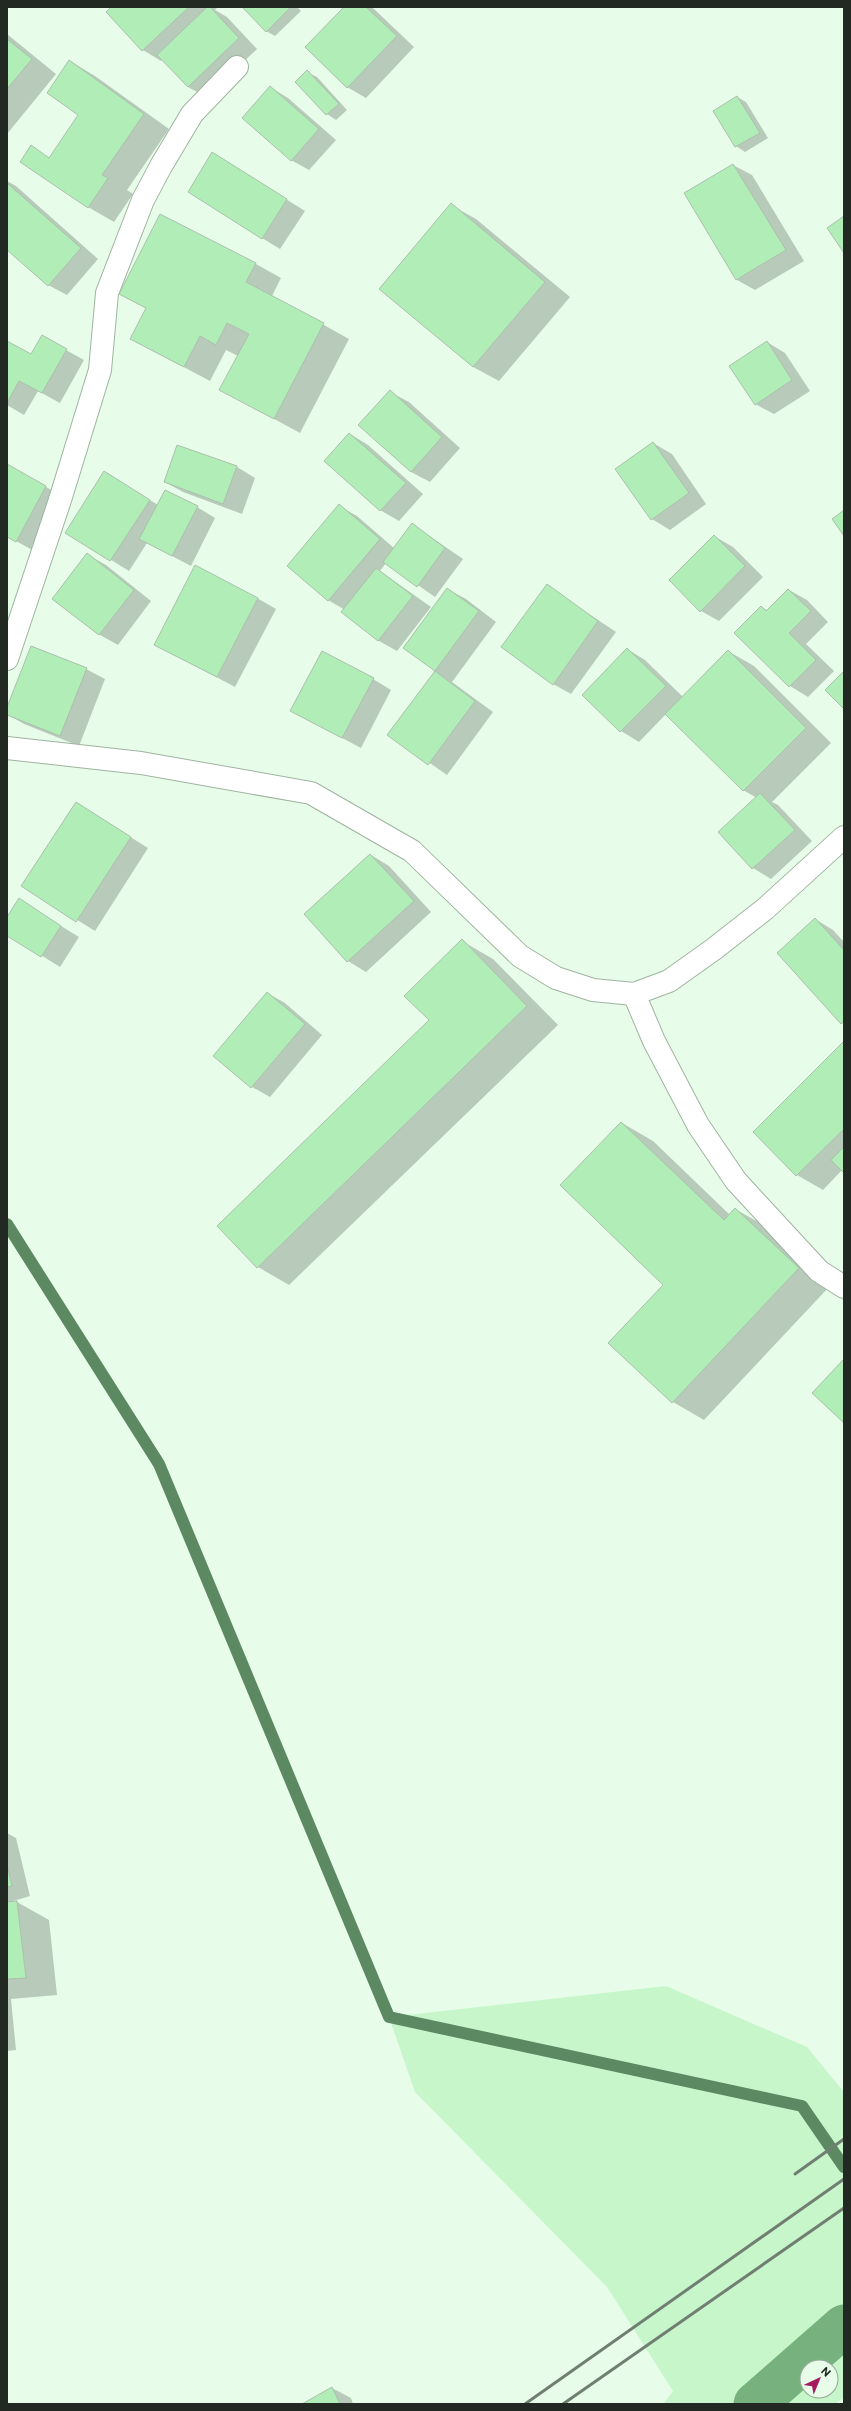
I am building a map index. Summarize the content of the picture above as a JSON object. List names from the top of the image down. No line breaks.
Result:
{"north":"top right"}
